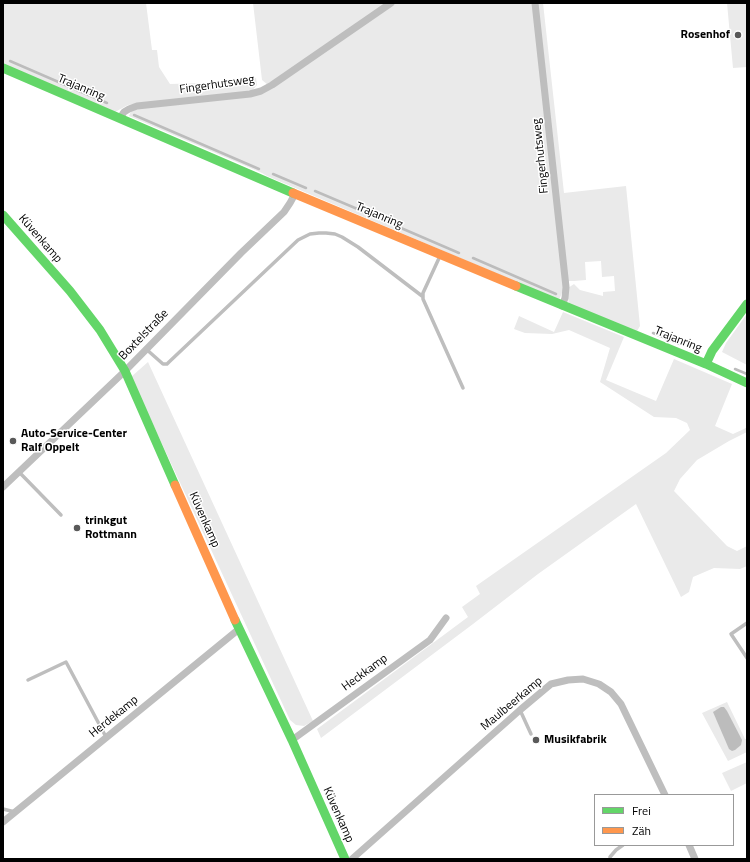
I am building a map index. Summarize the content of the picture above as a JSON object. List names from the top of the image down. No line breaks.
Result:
{"streets":{"main road":["Trajanring","Küvenkamp"],"street":["Fingerhutsweg","Boxtelstraße","Heckkamp","Maulbeerkamp","Herdekamp"]},"crossings":[["Fingerhutsweg","Trajanring"],["Trajanring","Boxtelstraße"],["Küvenkamp","Boxtelstraße"],["Küvenkamp","Heckkamp"],["Küvenkamp","Herdekamp"]],"places":["Rosenhof","Auto-Service-Center Ralf Oppelt","trinkgut Rottmann","Musikfabrik"],"legend":["Frei","Zäh"]}
